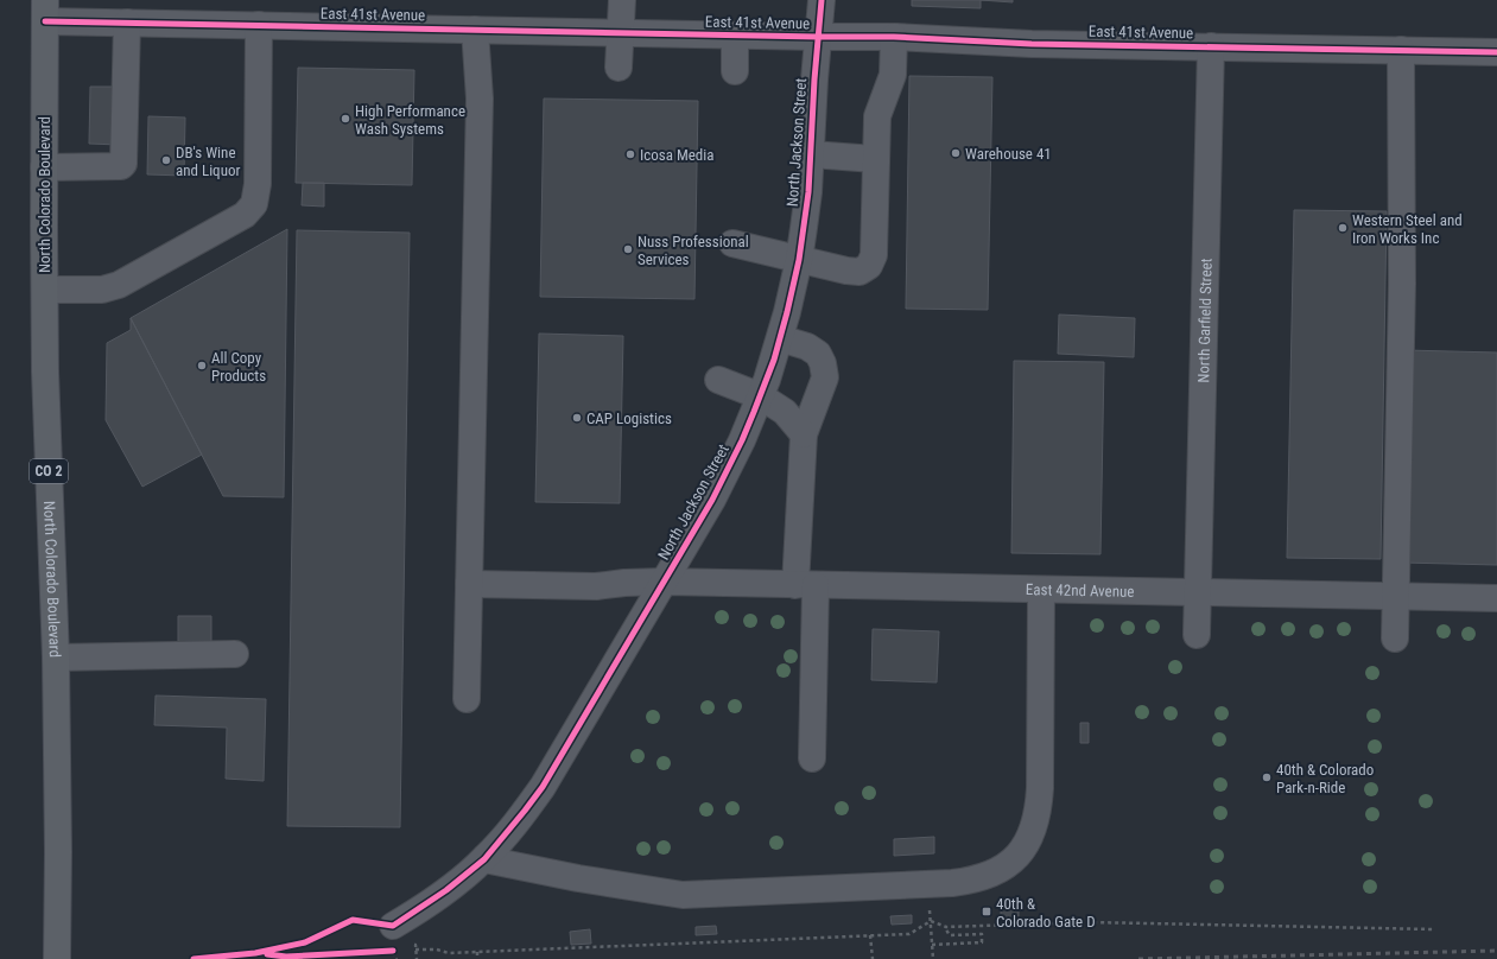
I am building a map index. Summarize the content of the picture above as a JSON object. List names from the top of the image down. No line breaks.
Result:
{"streets":{"main road":["North Colorado Boulevard","CO 2"],"street":["East 41st Avenue","North Jackson Street","North Garfield Street","East 42nd Avenue"]},"crossings":[["East 41st Avenue","North Jackson Street"],["East 41st Avenue","North Colorado Boulevard"],["East 41st Avenue","North Garfield Street"],["North Jackson Street","East 42nd Avenue"],["North Garfield Street","East 42nd Avenue"]],"places":{"other":["High Performance Wash Systems","Warehouse 41","Icosa Media","DB's Wine and Liquor","Western Steel and Iron Works Inc","Nuss Professional Services","All Copy Products","CAP Logistics","40th & Colorado Park-n-Ride"],"transit":["40th & Colorado Gate D"]}}
